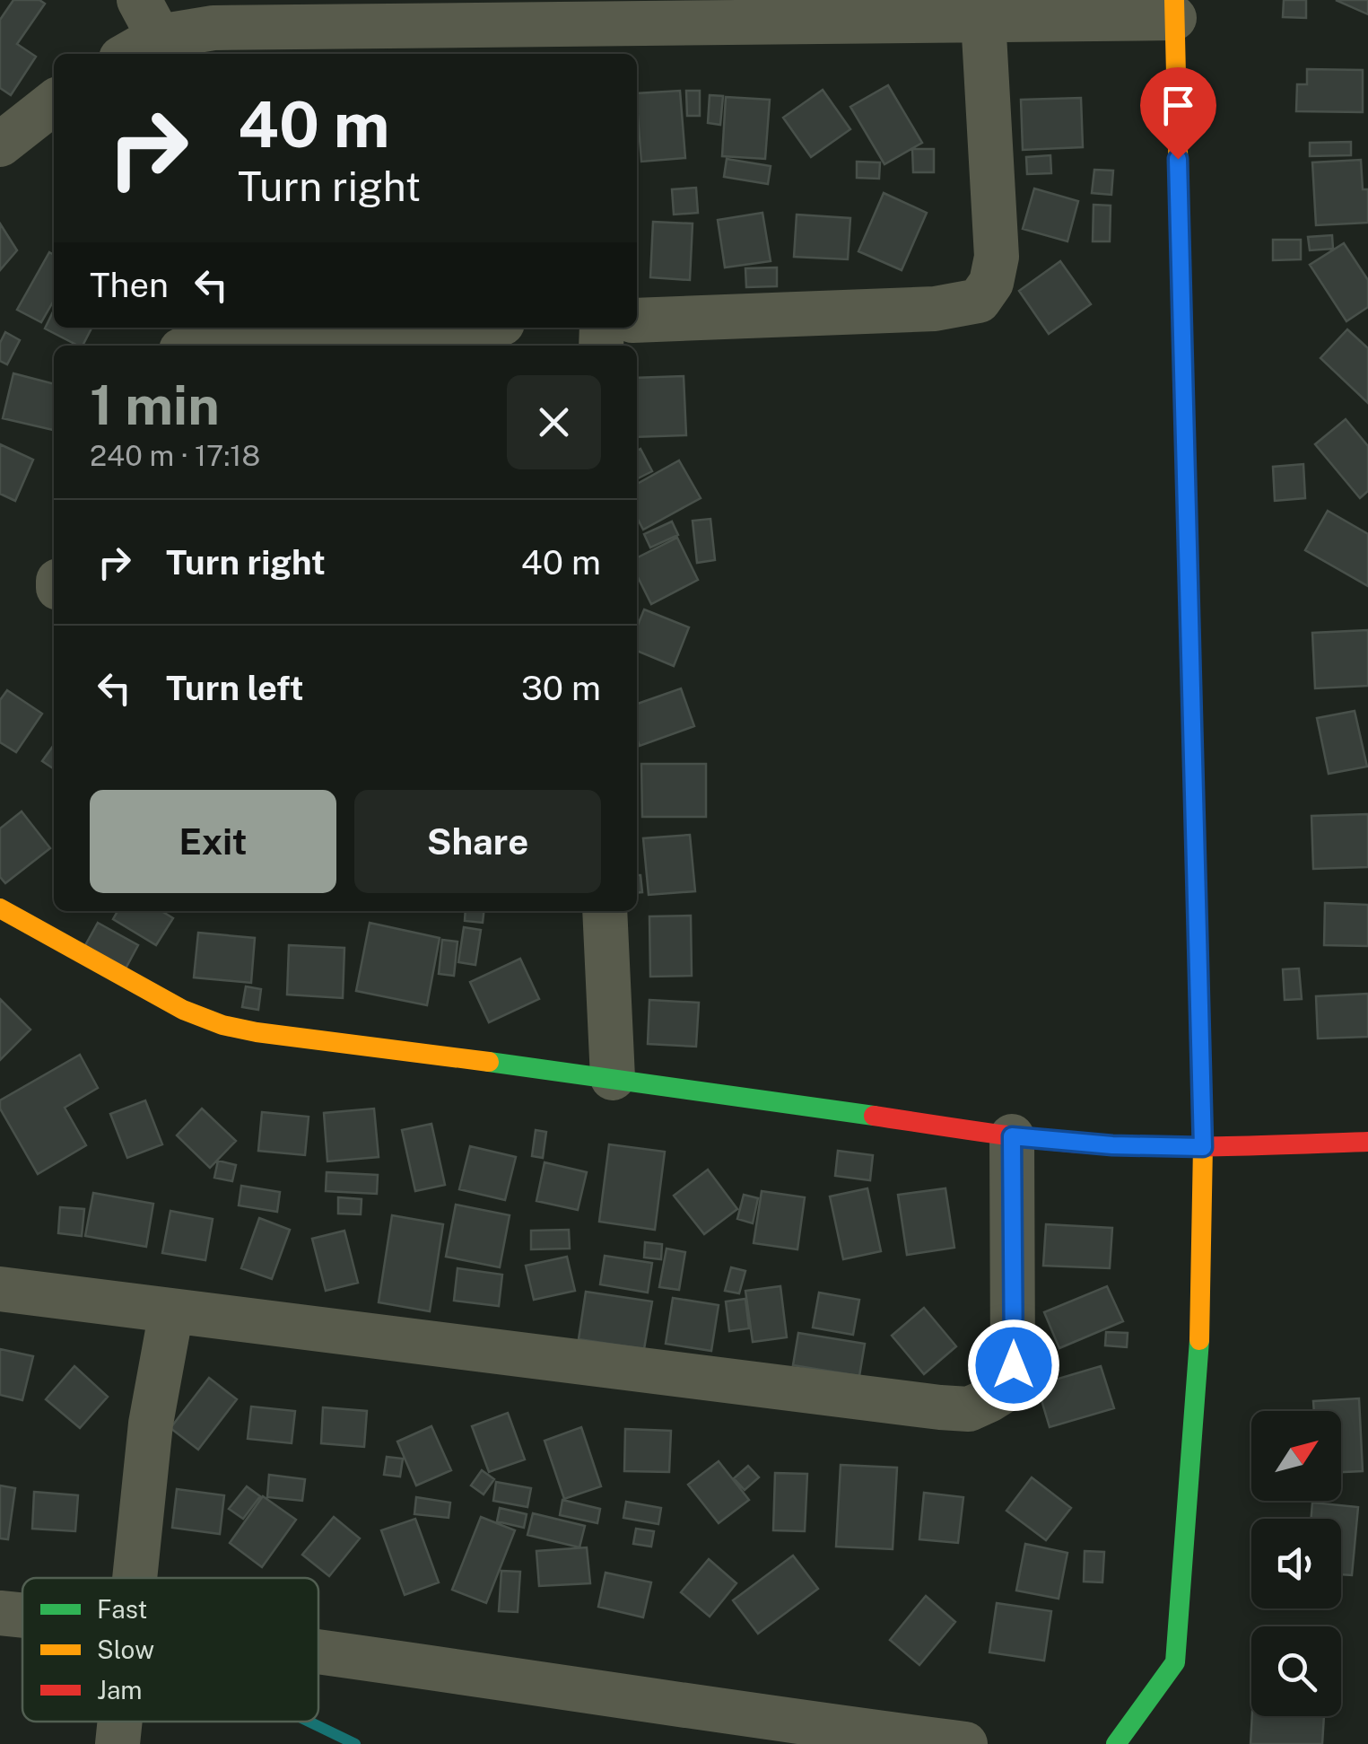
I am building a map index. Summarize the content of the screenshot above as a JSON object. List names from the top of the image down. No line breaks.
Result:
{"legend":["Fast","Slow","Jam"],"north":"top right","page":{"turn":["40 m","Turn right"],"then":"Then","heading":["1 min","240 m · 17:18"],"list":[{"name":"Turn right","value":"40 m"},{"name":"Turn left","value":"30 m"}],"buttons":["Exit","Share"]}}
